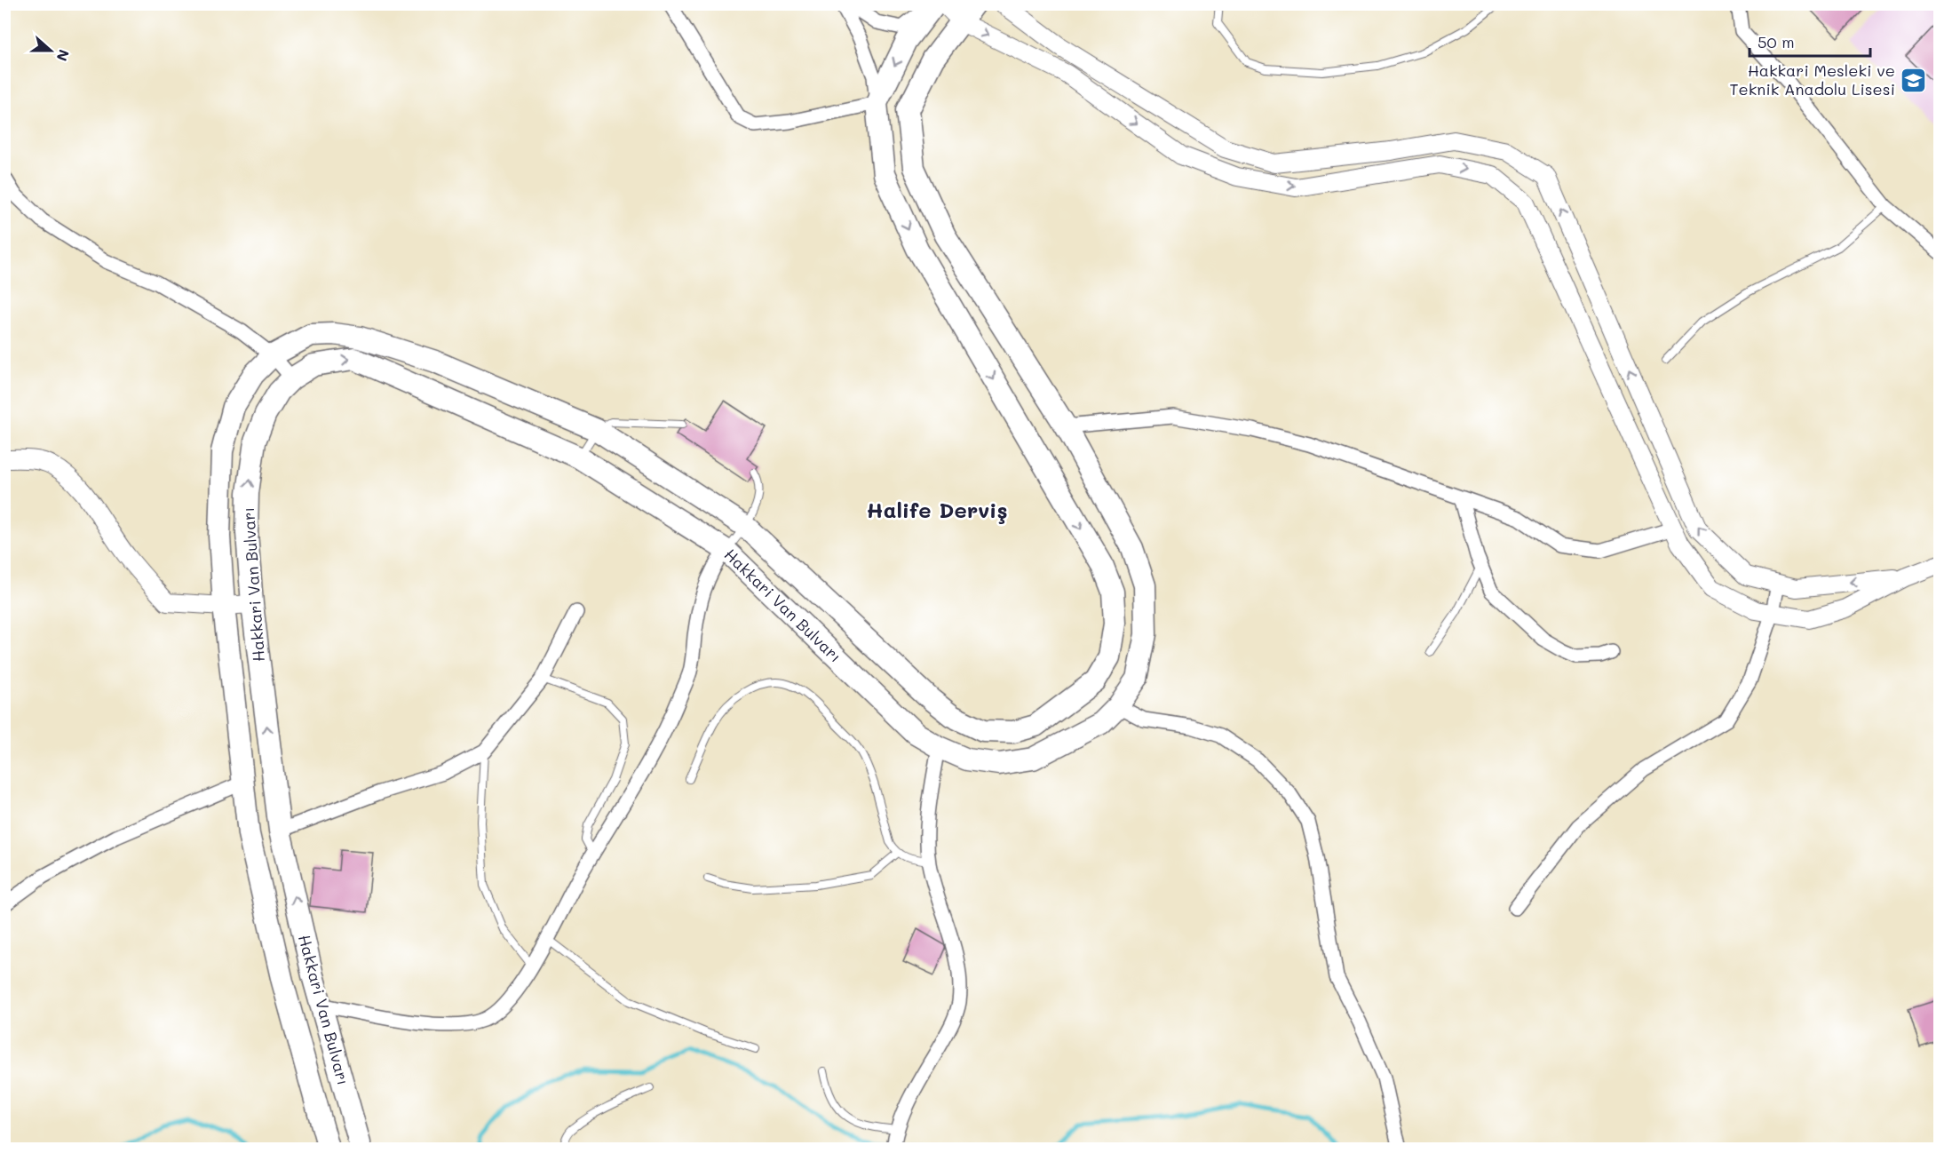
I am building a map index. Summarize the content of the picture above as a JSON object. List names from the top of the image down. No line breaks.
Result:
{"streets":{"main road":["Hakkari Van Bulvarı"]},"districts":["Halife Derviş"],"places":{"school or university":["Hakkari Mesleki ve Teknik Anadolu Lisesi"]},"scale_bar":"50 m","north":"right"}
